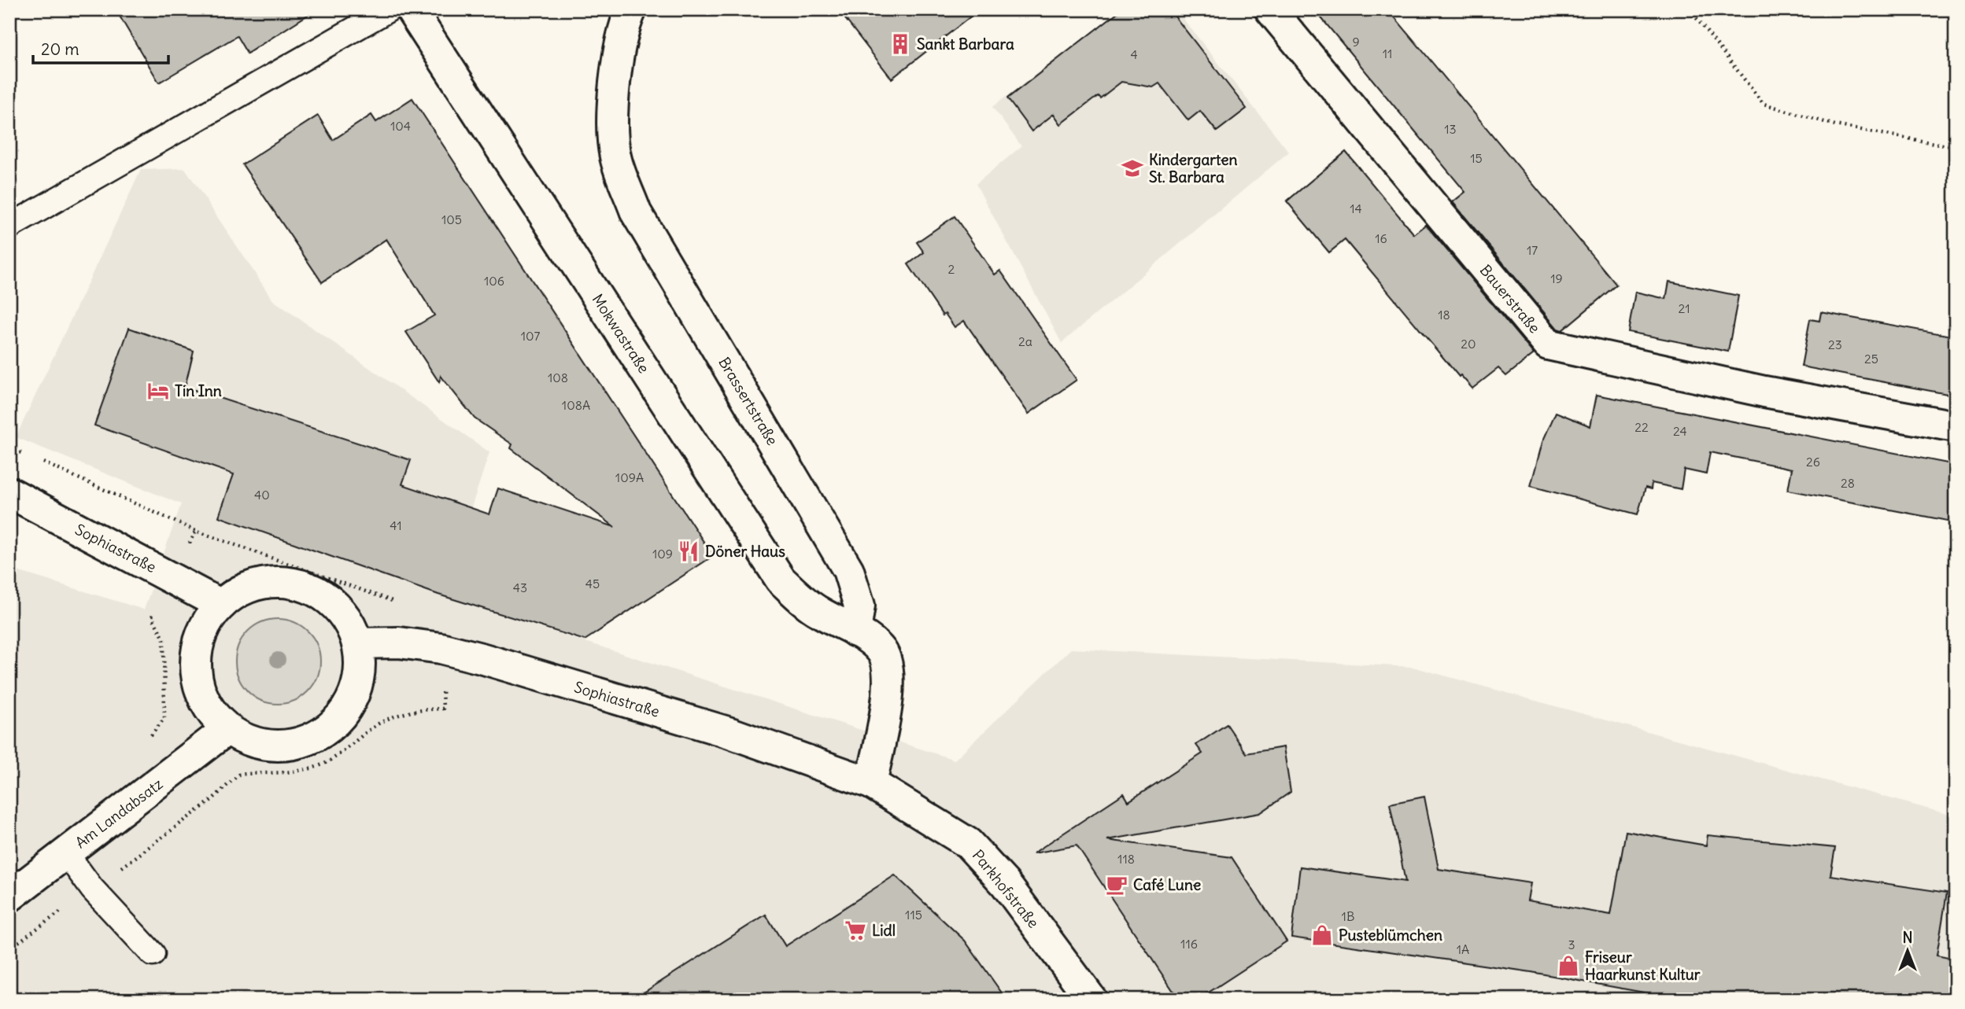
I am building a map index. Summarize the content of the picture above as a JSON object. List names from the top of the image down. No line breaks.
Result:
{"streets":{"street":["Bauerstraße","Mokwastraße","Brassertstraße","Sophiastraße","Am Landabsatz","Parkhofstraße"]},"crossings":[["Mokwastraße","Brassertstraße"],["Sophiastraße","Am Landabsatz"],["Sophiastraße","Parkhofstraße"]],"places":{"building":["Sankt Barbara"],"school or university":["Kindergarten St. Barbara"],"hotel":["Tin Inn"],"restaurant":["Döner Haus"],"cafe":["Café Lune"],"supermarket":["Lidl"],"shop":["Pusteblümchen","Friseur Haarkunst Kultur"]},"house_numbers":["9","11","4","104","13","15","14","105","16","17","2","19","106","21","18","107","2a","20","23","25","108","108A","22","24","26","109A","28","40","41","109","45","43","118","115","1B","116","3","1A"],"scale_bar":"20 m","north":"top"}
